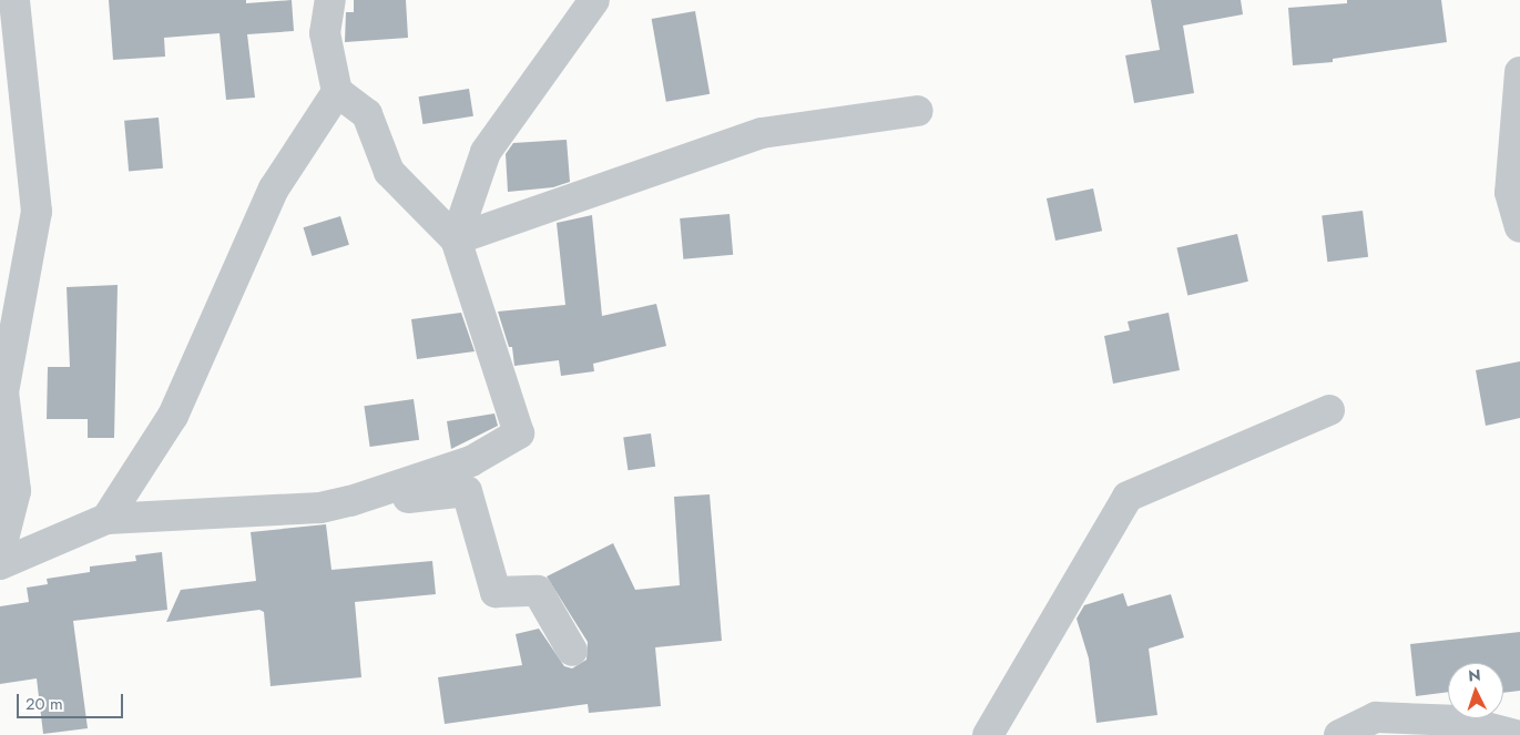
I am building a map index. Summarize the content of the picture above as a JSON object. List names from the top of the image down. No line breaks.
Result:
{"scale_bar":"20 m","north":"top"}
